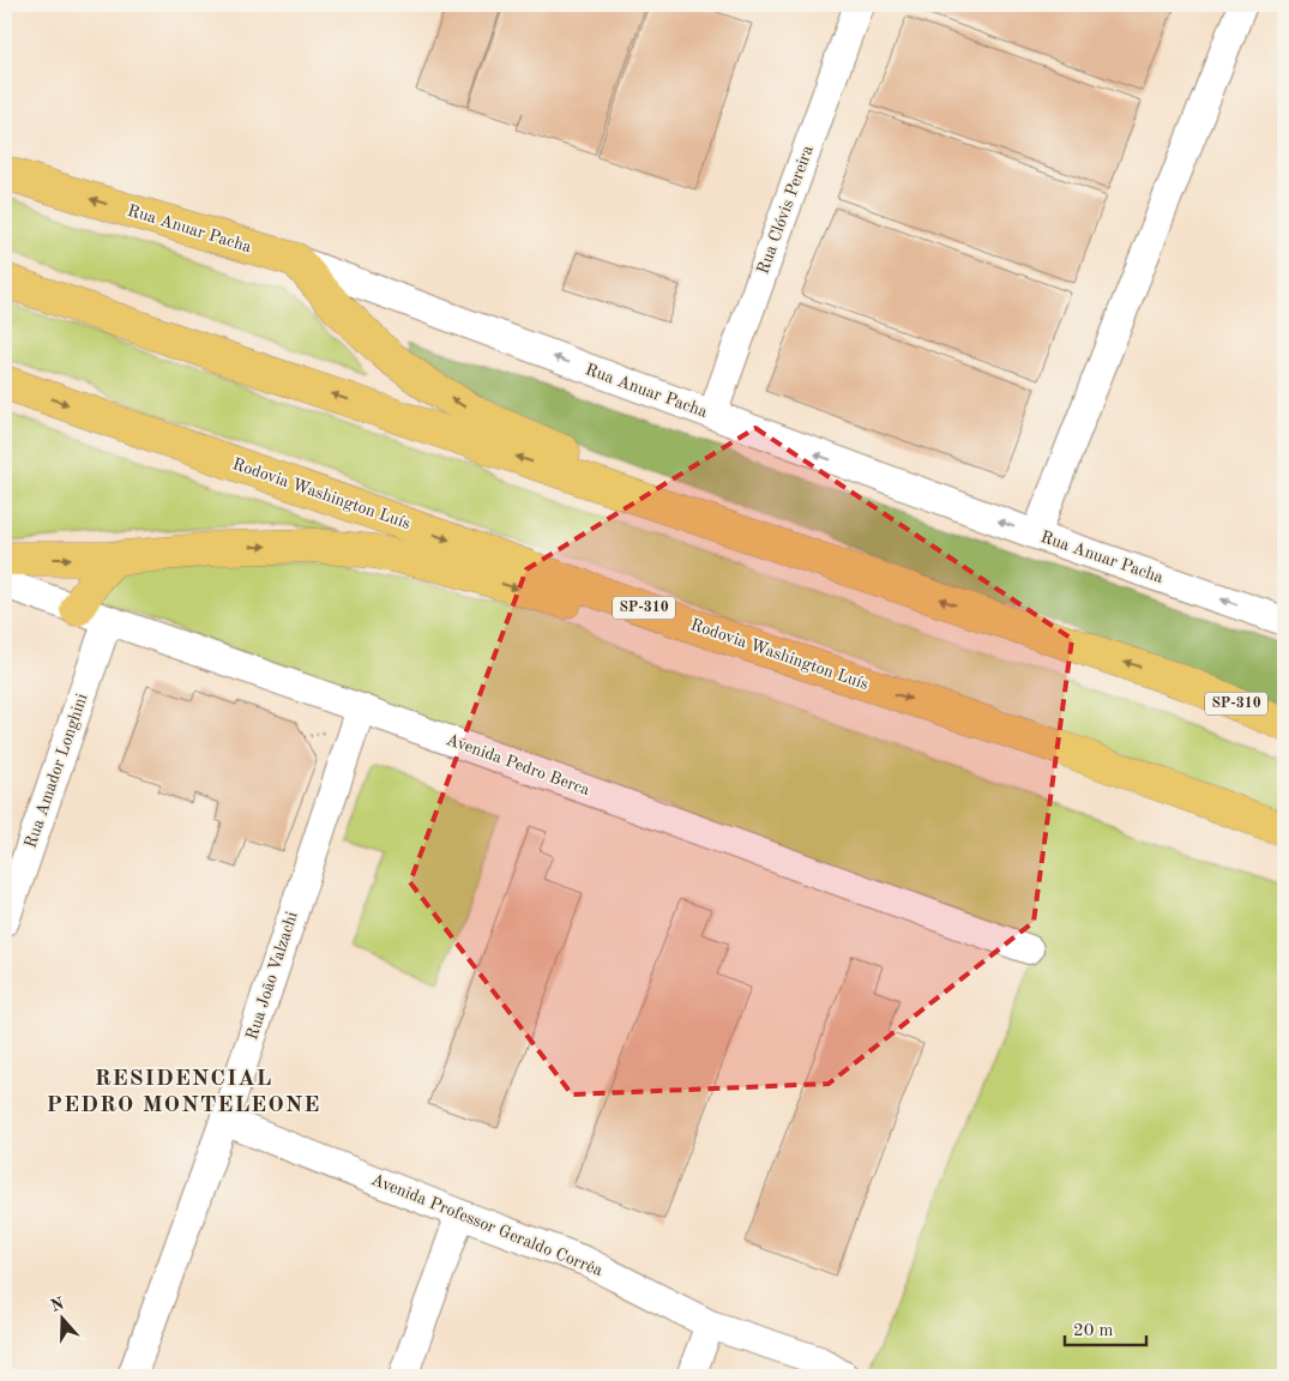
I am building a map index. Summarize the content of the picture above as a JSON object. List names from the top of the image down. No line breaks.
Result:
{"streets":{"main road":["Rua Anuar Pacha","Rodovia Washington Luís","SP-310"],"street":["Rua Clóvis Pereira","Avenida Pedro Berca","Rua Amador Longhini","Rua João Valzachi","Avenida Professor Geraldo Corrêa"]},"crossings":[["Rua Clóvis Pereira","Rua Anuar Pacha"],["Avenida Pedro Berca","Rua Amador Longhini"],["Avenida Pedro Berca","Rua João Valzachi"],["Rua João Valzachi","Avenida Professor Geraldo Corrêa"]],"one_way":["Rua Anuar Pacha"],"districts":["RESIDENCIAL PEDRO MONTELEONE"],"scale_bar":"20 m","north":"top"}
